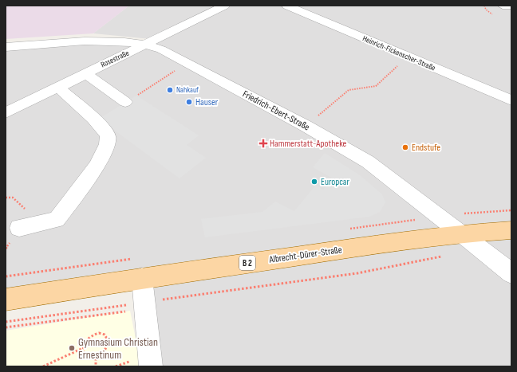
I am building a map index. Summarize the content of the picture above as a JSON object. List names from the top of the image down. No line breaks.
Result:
{"streets":{"main road":["Albrecht-Dürer-Straße","B 2"],"street":["Heinrich-Fickenscher-Straße","Rosestraße","Friedrich-Ebert-Straße"]},"crossings":[["Rosestraße","Friedrich-Ebert-Straße"],["Friedrich-Ebert-Straße","Albrecht-Dürer-Straße"]],"places":{"other":["Nahkauf","Hauser","Endstufe","Europcar","Gymnasium Christian Ernestinum"],"health":["Hammerstatt-Apotheke"]}}
